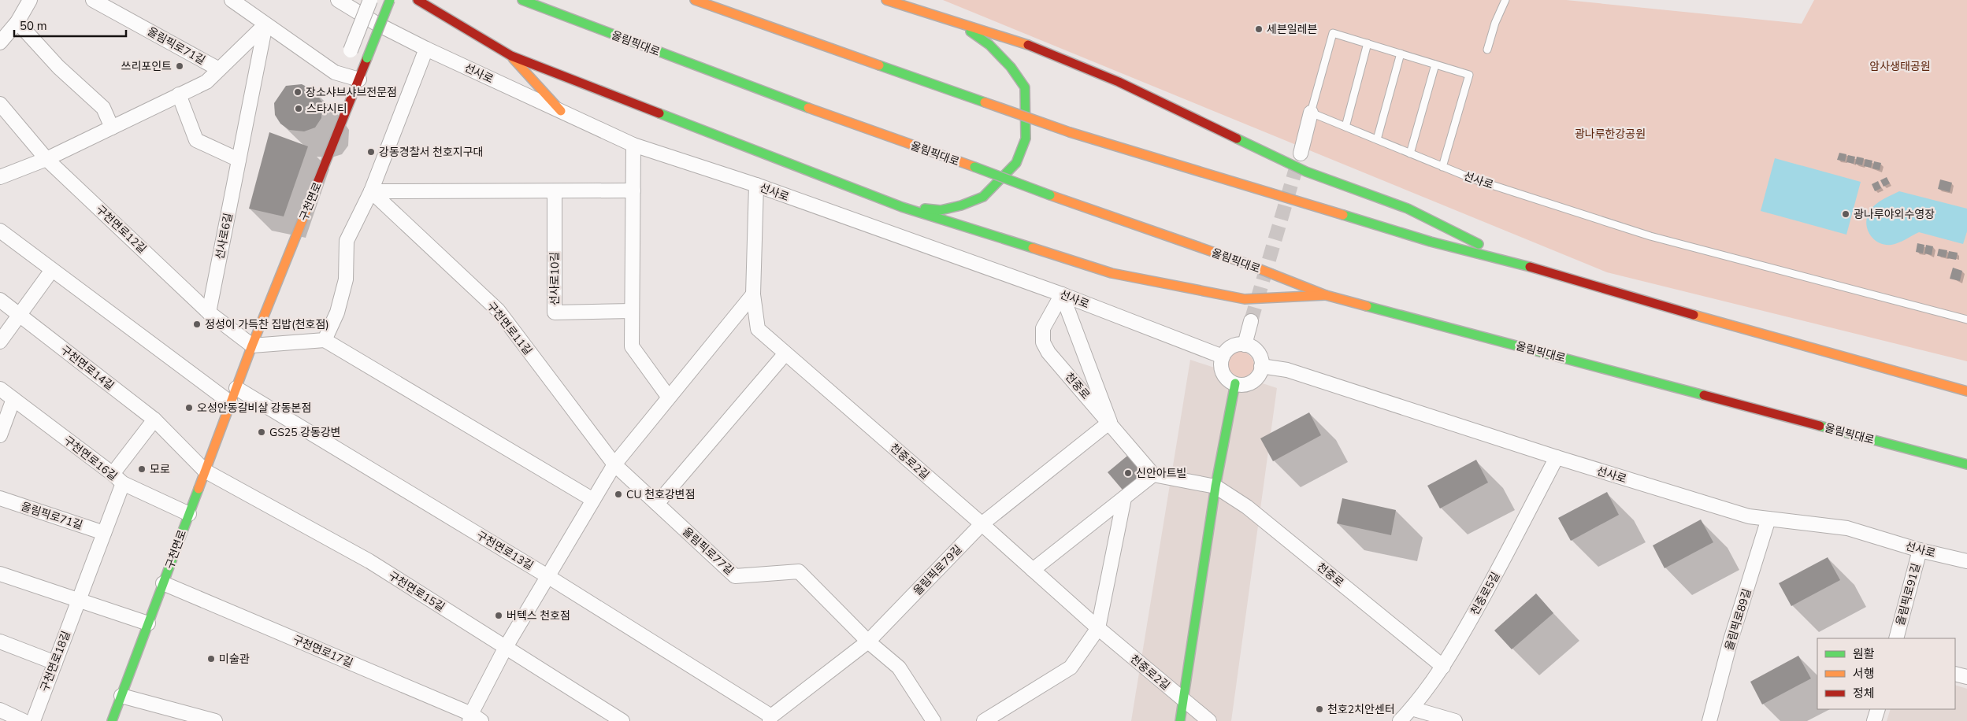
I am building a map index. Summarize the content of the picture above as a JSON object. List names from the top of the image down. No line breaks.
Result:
{"streets":{"main road":["올림픽대로","구천면로"],"street":["올림픽로71길","선사로","구천면로12길","선사로6길","선사로10길","구천면로11길","구천면로14길","천중로","구천면로16길","천중로2길","구천면로13길","올림픽로77길","올림픽로79길","구천면로15길","천중로5길","올림픽로91길","올림픽로89길","구천면로17길","구천면로18길"]},"crossings":[["올림픽로71길","구천면로12길"],["올림픽로71길","선사로6길"],["올림픽로71길","구천면로18길"],["선사로","천중로"],["선사로","천중로2길"],["선사로","천중로5길"],["선사로","올림픽로91길"],["선사로","올림픽로89길"],["구천면로","구천면로12길"],["구천면로","구천면로14길"],["구천면로","구천면로16길"],["구천면로","구천면로13길"],["구천면로","구천면로15길"],["구천면로","구천면로17길"],["구천면로12길","선사로6길"],["구천면로11길","올림픽로77길"],["구천면로14길","구천면로15길"],["천중로","올림픽로79길"],["천중로","천중로5길"],["구천면로16길","구천면로18길"],["천중로2길","올림픽로79길"],["구천면로13길","올림픽로79길"],["올림픽로77길","올림픽로79길"]],"parks":["암사생태공원","광나루한강공원"],"places":["세븐일레븐","쓰리포인트","장소샤브샤브전문점","스타시티","강동경찰서 천호지구대","광나루야외수영장","정성이 가득찬 집밥(천호점)","오성안동갈비살 강동본점","GS25 강동강변","모로","신안아트빌","CU 천호강변점","버텍스 천호점","미술관","천호2치안센터"],"legend":["원활","서행","정체"],"scale_bar":"50 m"}
